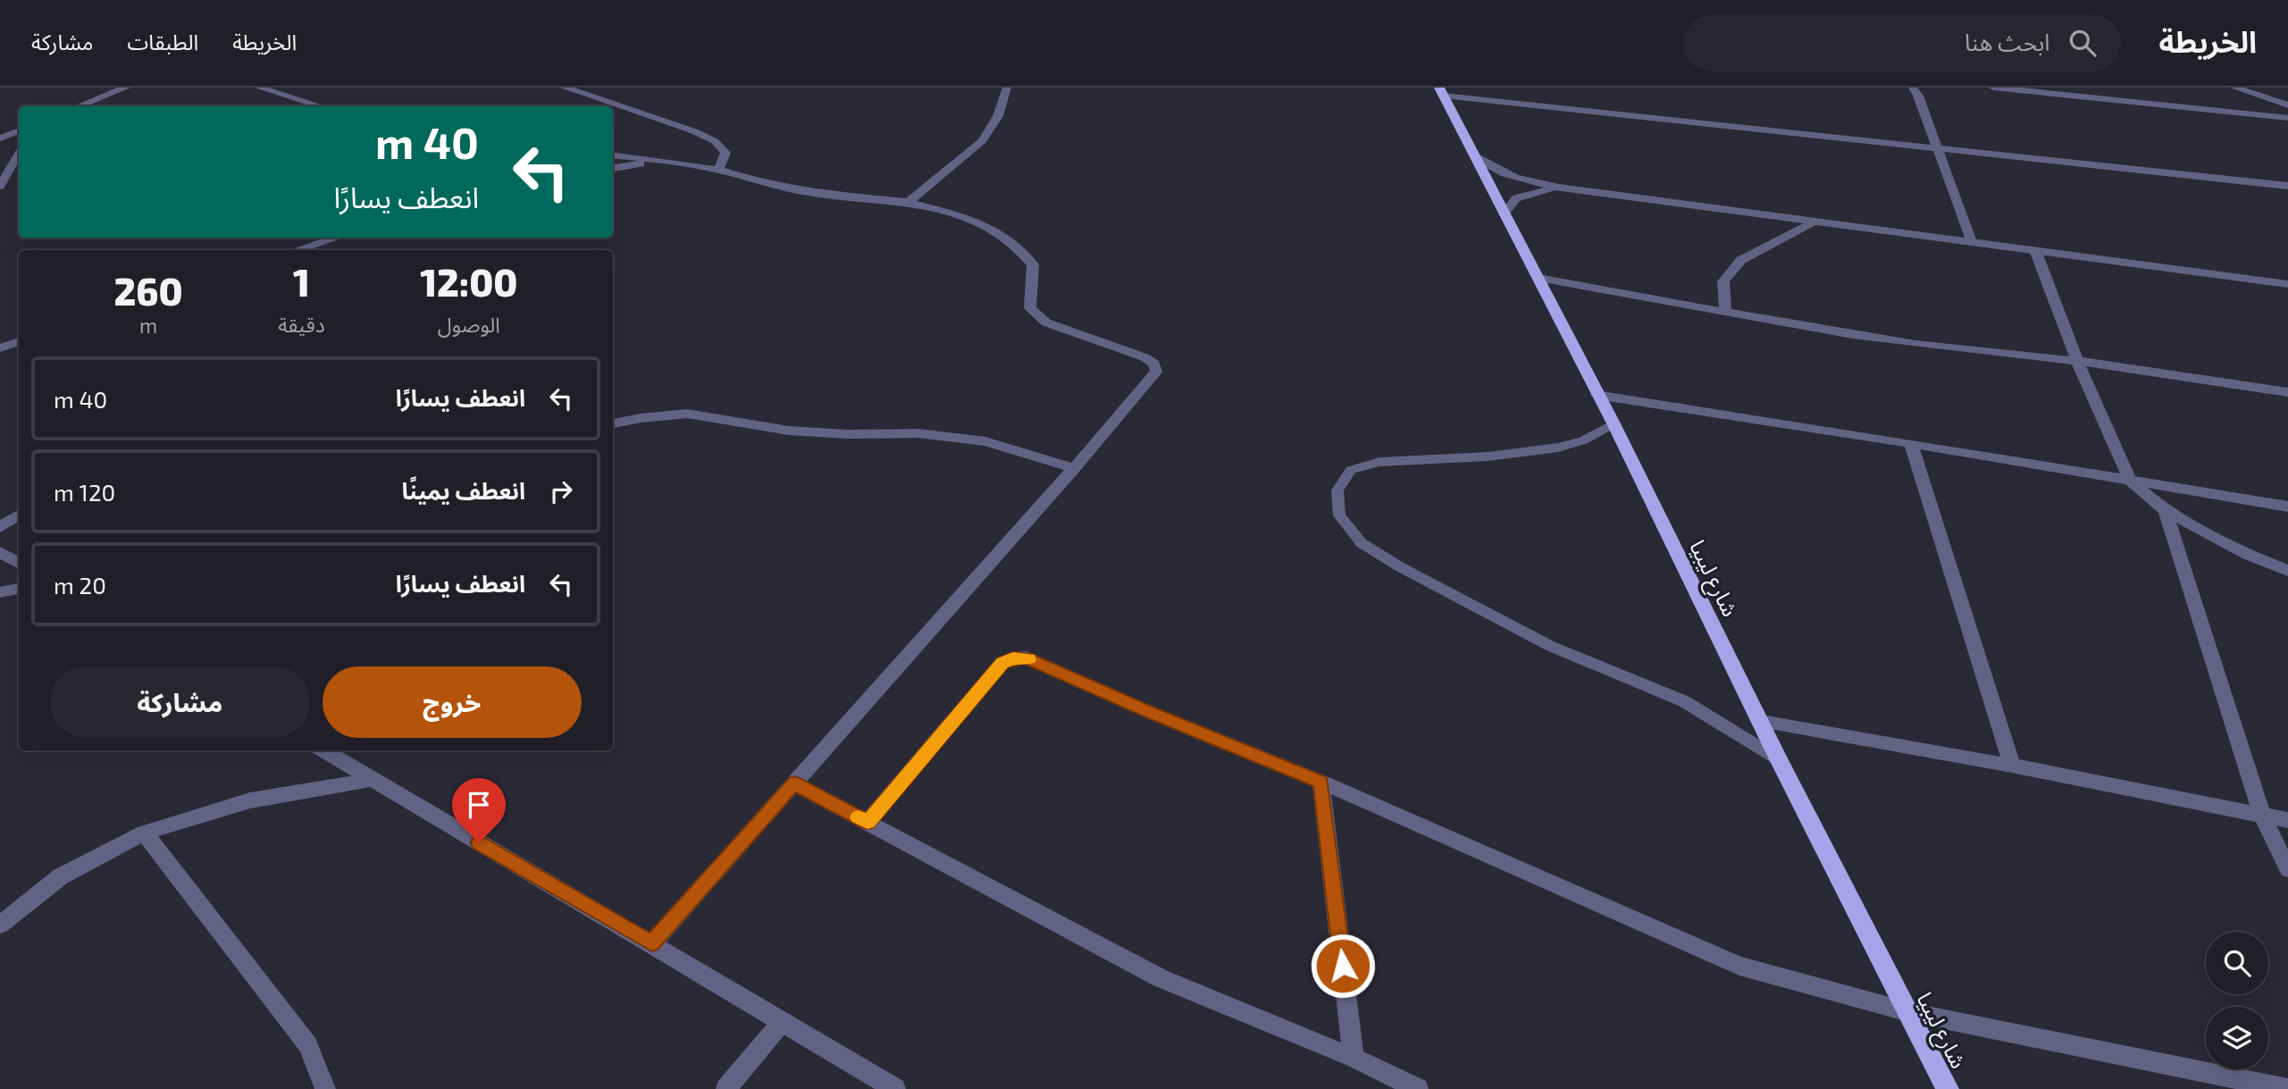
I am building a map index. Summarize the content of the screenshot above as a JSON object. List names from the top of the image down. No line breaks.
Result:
{"streets":{"highway":["شارع ليبيا"]},"page":{"header":"الخريطة","search":"ابحث هنا","nav":["الخريطة","الطبقات","مشاركة"],"turn":["40 m","انعطف يسارًا"],"eta":["12:00","الوصول","1","دقيقة","260","m"],"list":[{"name":"انعطف يسارًا","value":"40 m"},{"name":"انعطف يمينًا","value":"120 m"},{"name":"انعطف يسارًا","value":"20 m"}],"buttons":["خروج","مشاركة"]}}
